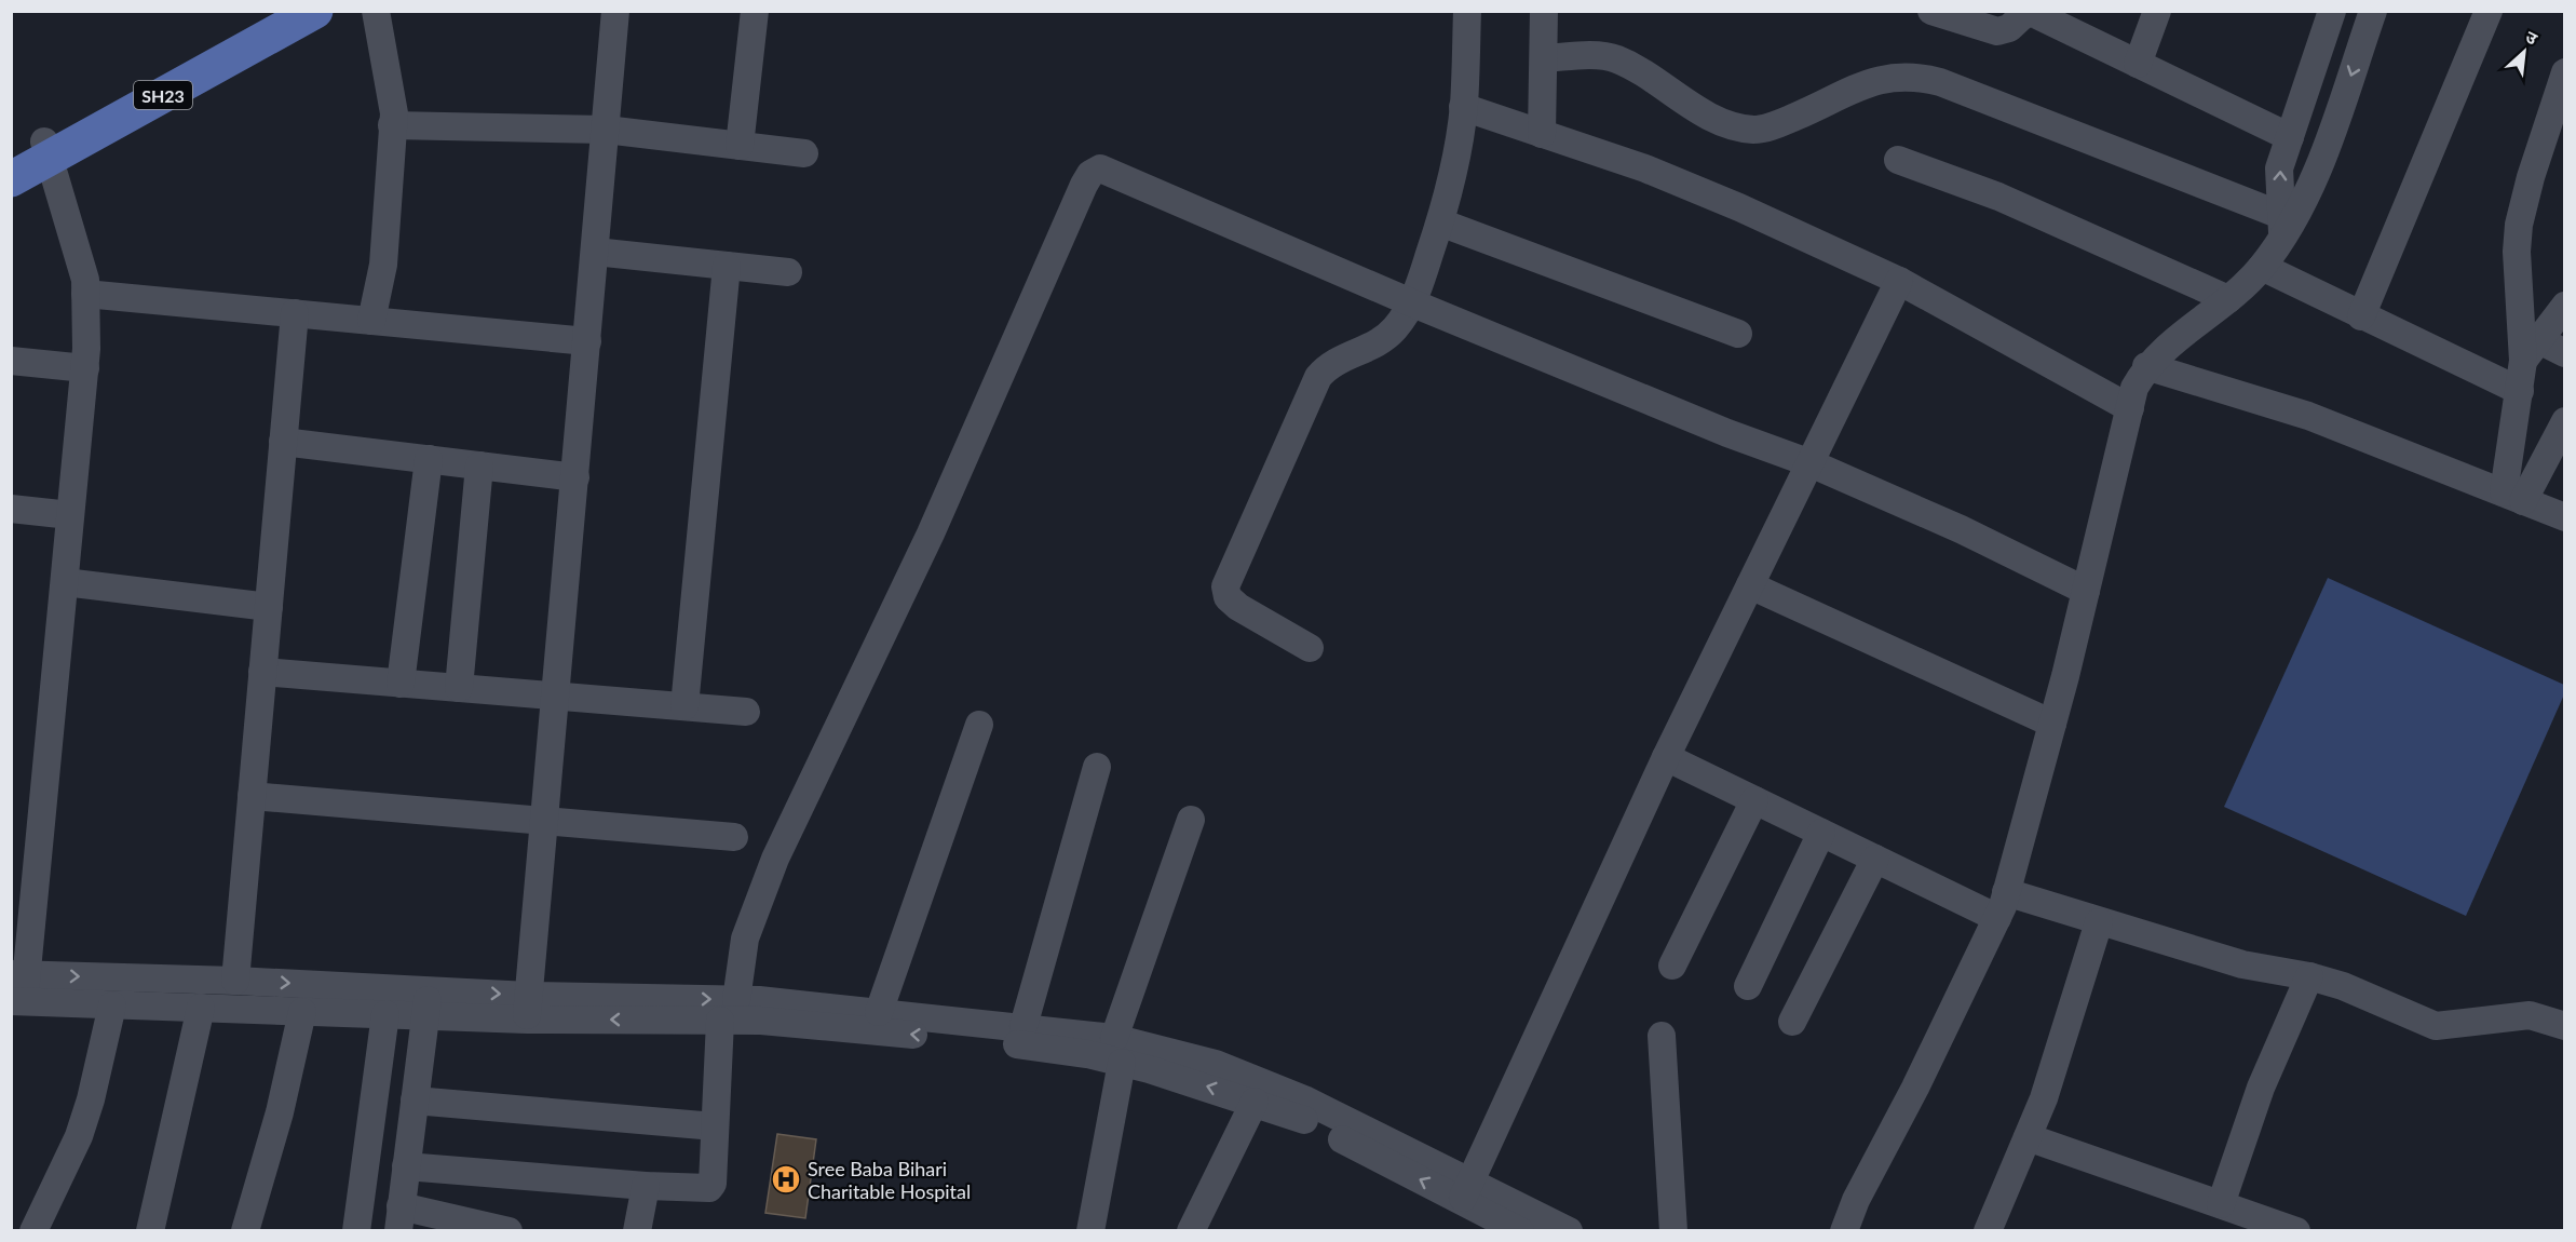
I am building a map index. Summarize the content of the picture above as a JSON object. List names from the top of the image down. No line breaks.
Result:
{"streets":{"main road":["SH23"]},"places":{"hospital":["Sree Baba Bihari Charitable Hospital"]},"north":"top right"}
